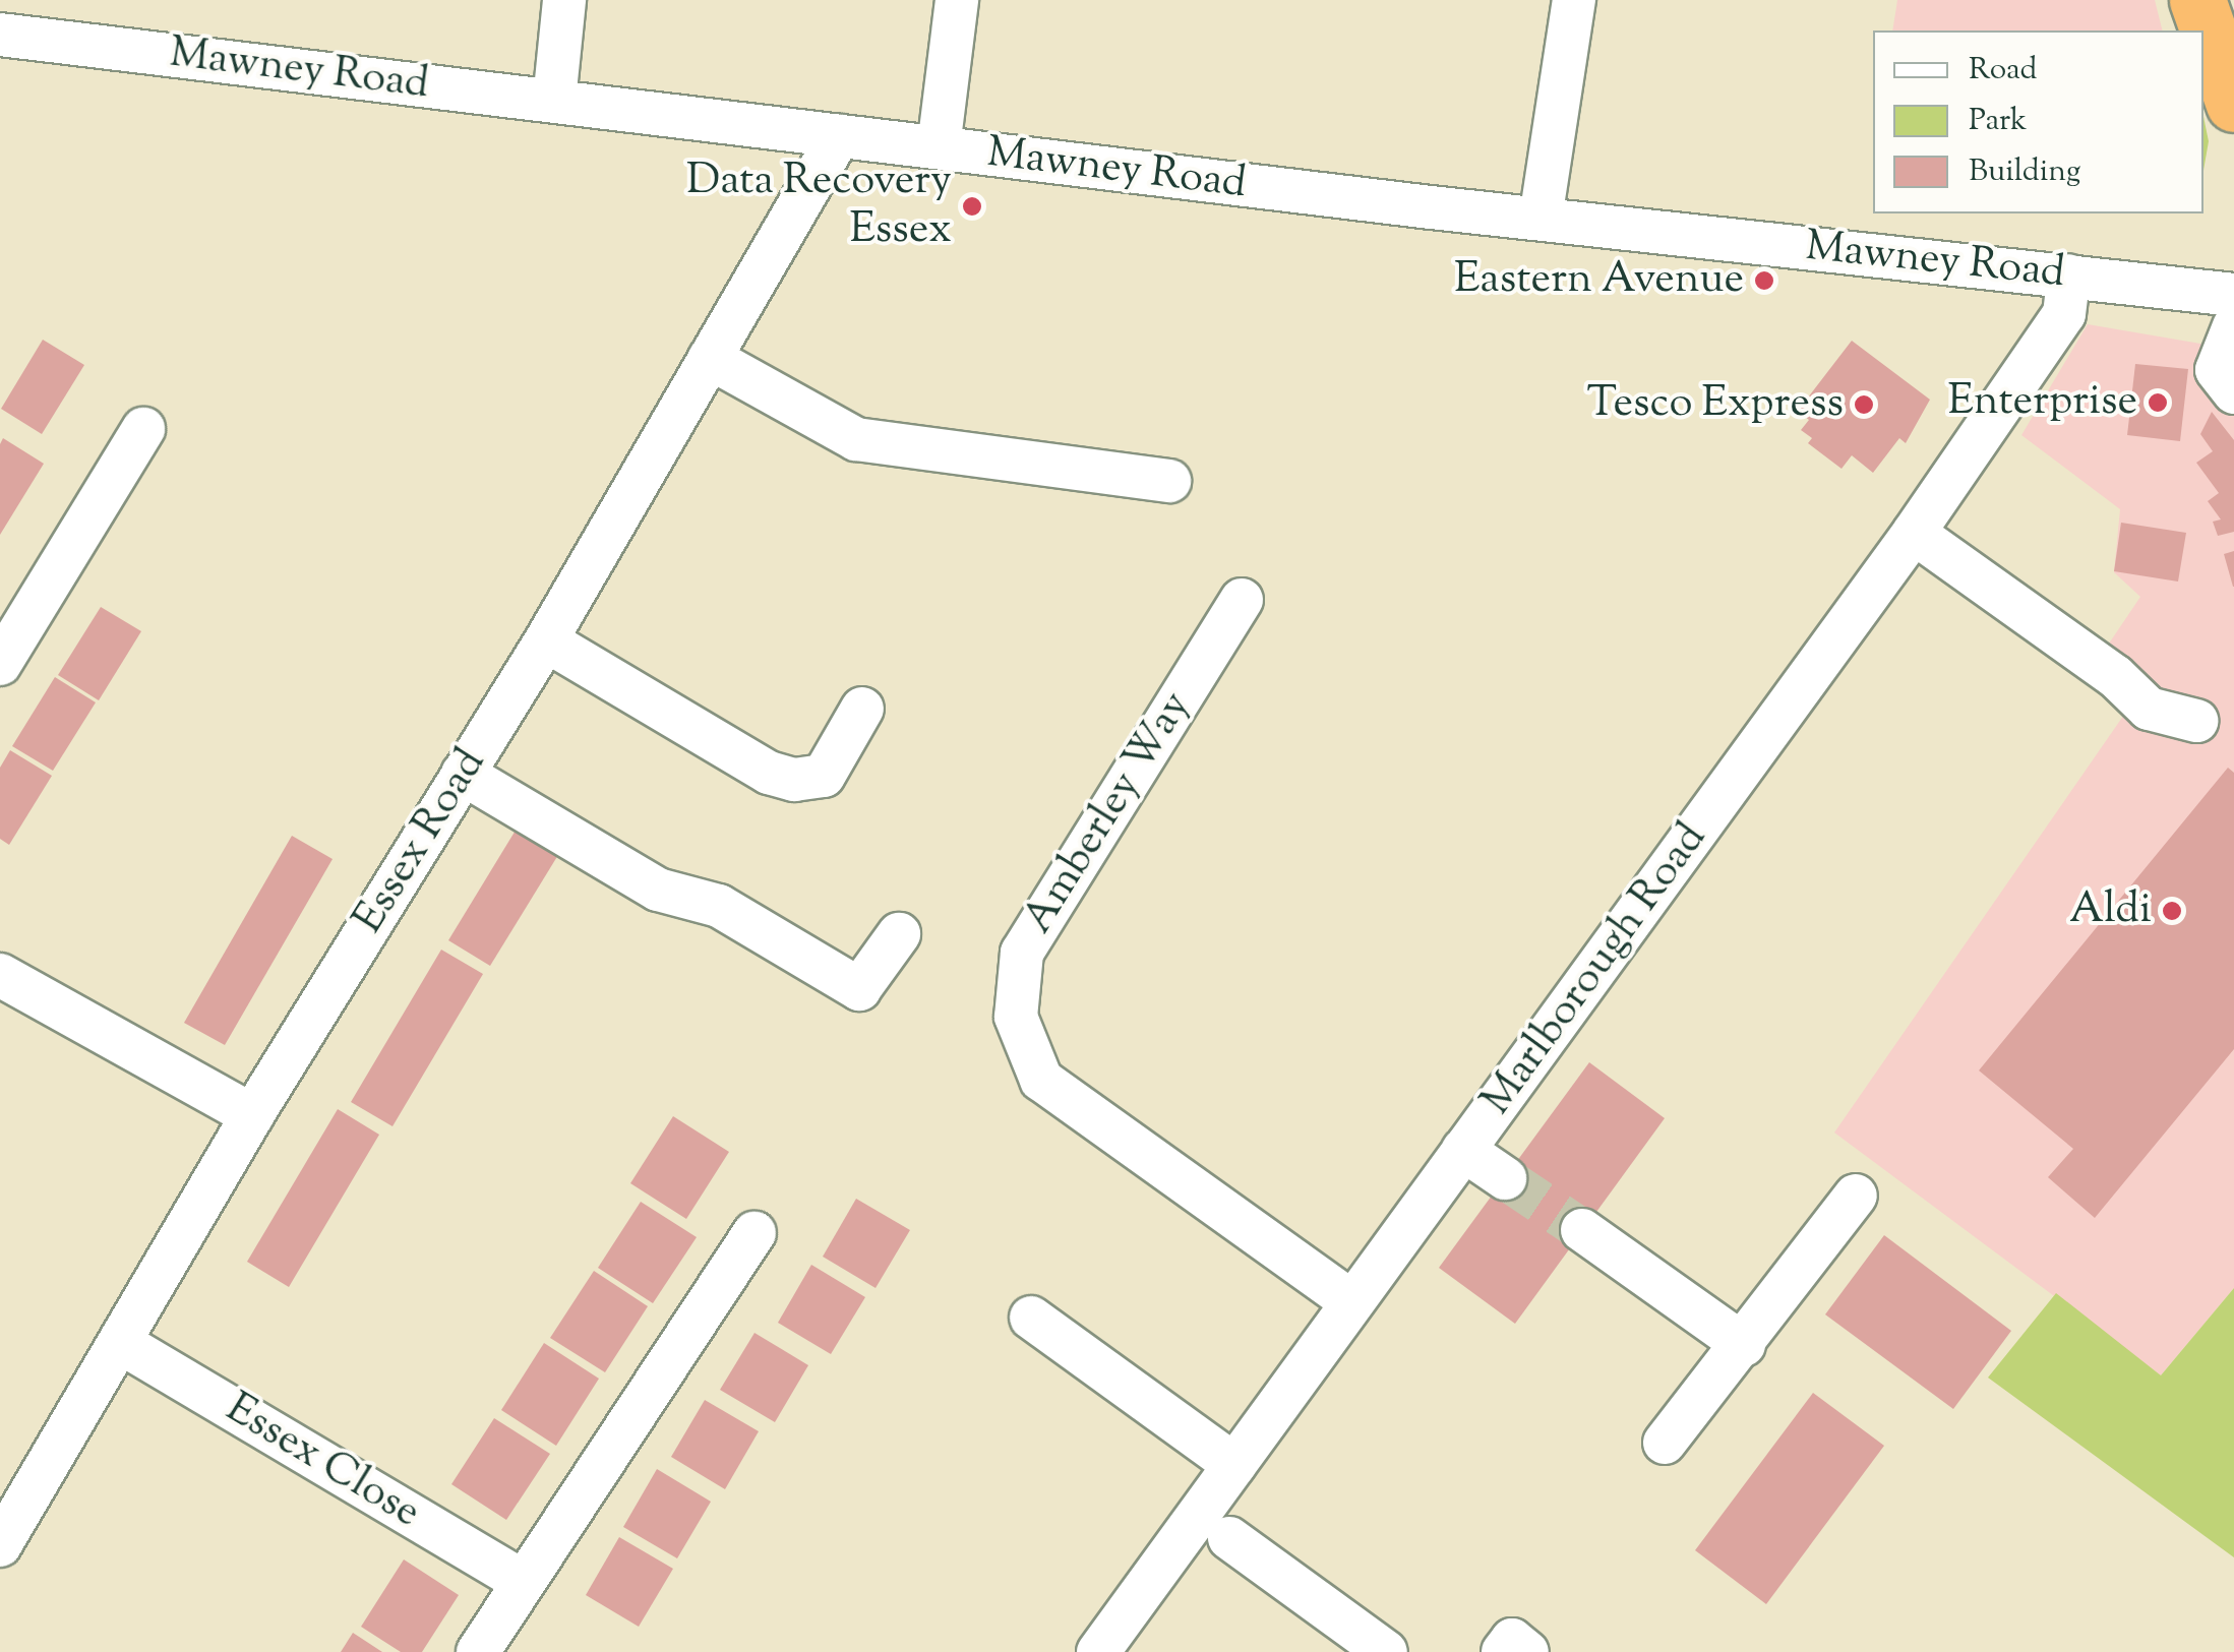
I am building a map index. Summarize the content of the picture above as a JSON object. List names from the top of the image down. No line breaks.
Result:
{"streets":{"street":["Mawney Road","Amberley Way","Essex Road","Marlborough Road","Essex Close"]},"crossings":[["Mawney Road","Essex Road"],["Mawney Road","Marlborough Road"],["Amberley Way","Marlborough Road"],["Essex Road","Essex Close"]],"places":["Data Recovery Essex","Eastern Avenue","Enterprise","Tesco Express","Aldi"],"legend":["Road","Park","Building"]}
